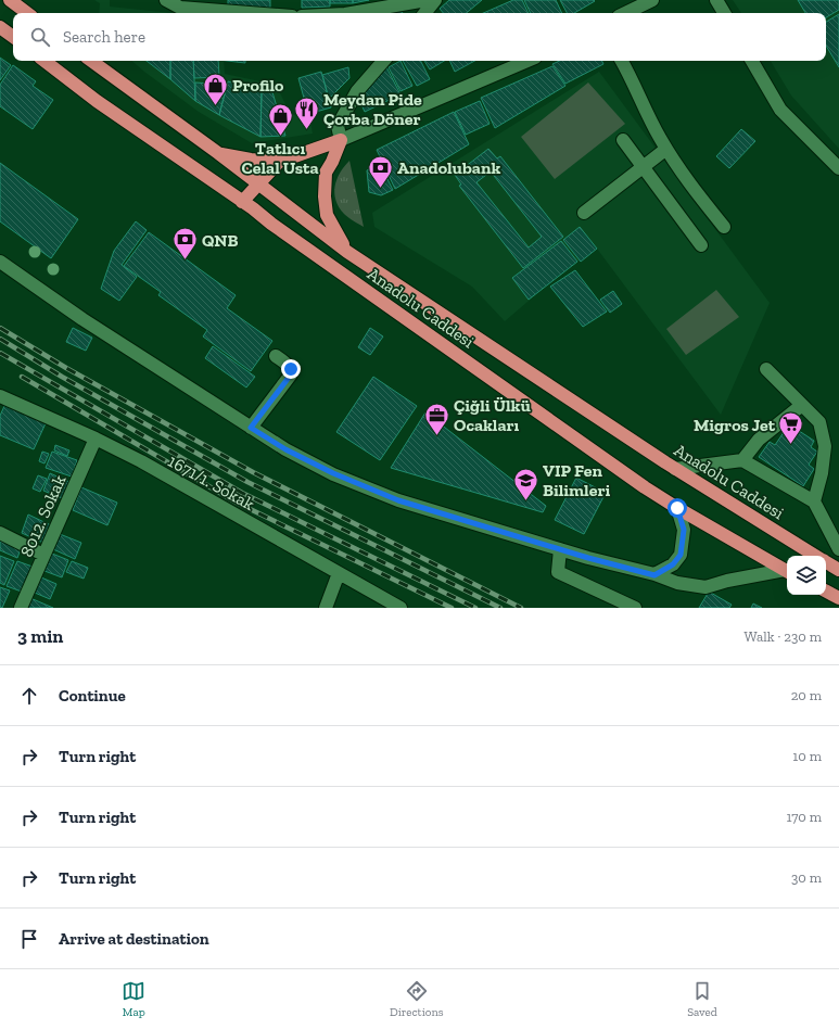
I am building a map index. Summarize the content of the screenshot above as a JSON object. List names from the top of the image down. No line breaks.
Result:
{"streets":{"highway":["Anadolu Caddesi"],"street":["1671/1. Sokak","8012. Sokak"]},"crossings":[["1671/1. Sokak","8012. Sokak"]],"places":{"shop":["Profilo","Tatlıcı Celal Usta"],"restaurant":["Meydan Pide Çorba Döner"],"bank":["Anadolubank","QNB"],"office":["Çiğli Ülkü Ocakları"],"supermarket":["Migros Jet"],"school or university":["VIP Fen Bilimleri"]},"page":{"search":"Search here","heading":["3 min","Walk · 230 m"],"list":[["Continue","20 m"],["Turn right","10 m"],["Turn right","170 m"],["Turn right","30 m"],"Arrive at destination"],"nav":["Map","Directions","Saved"]}}
